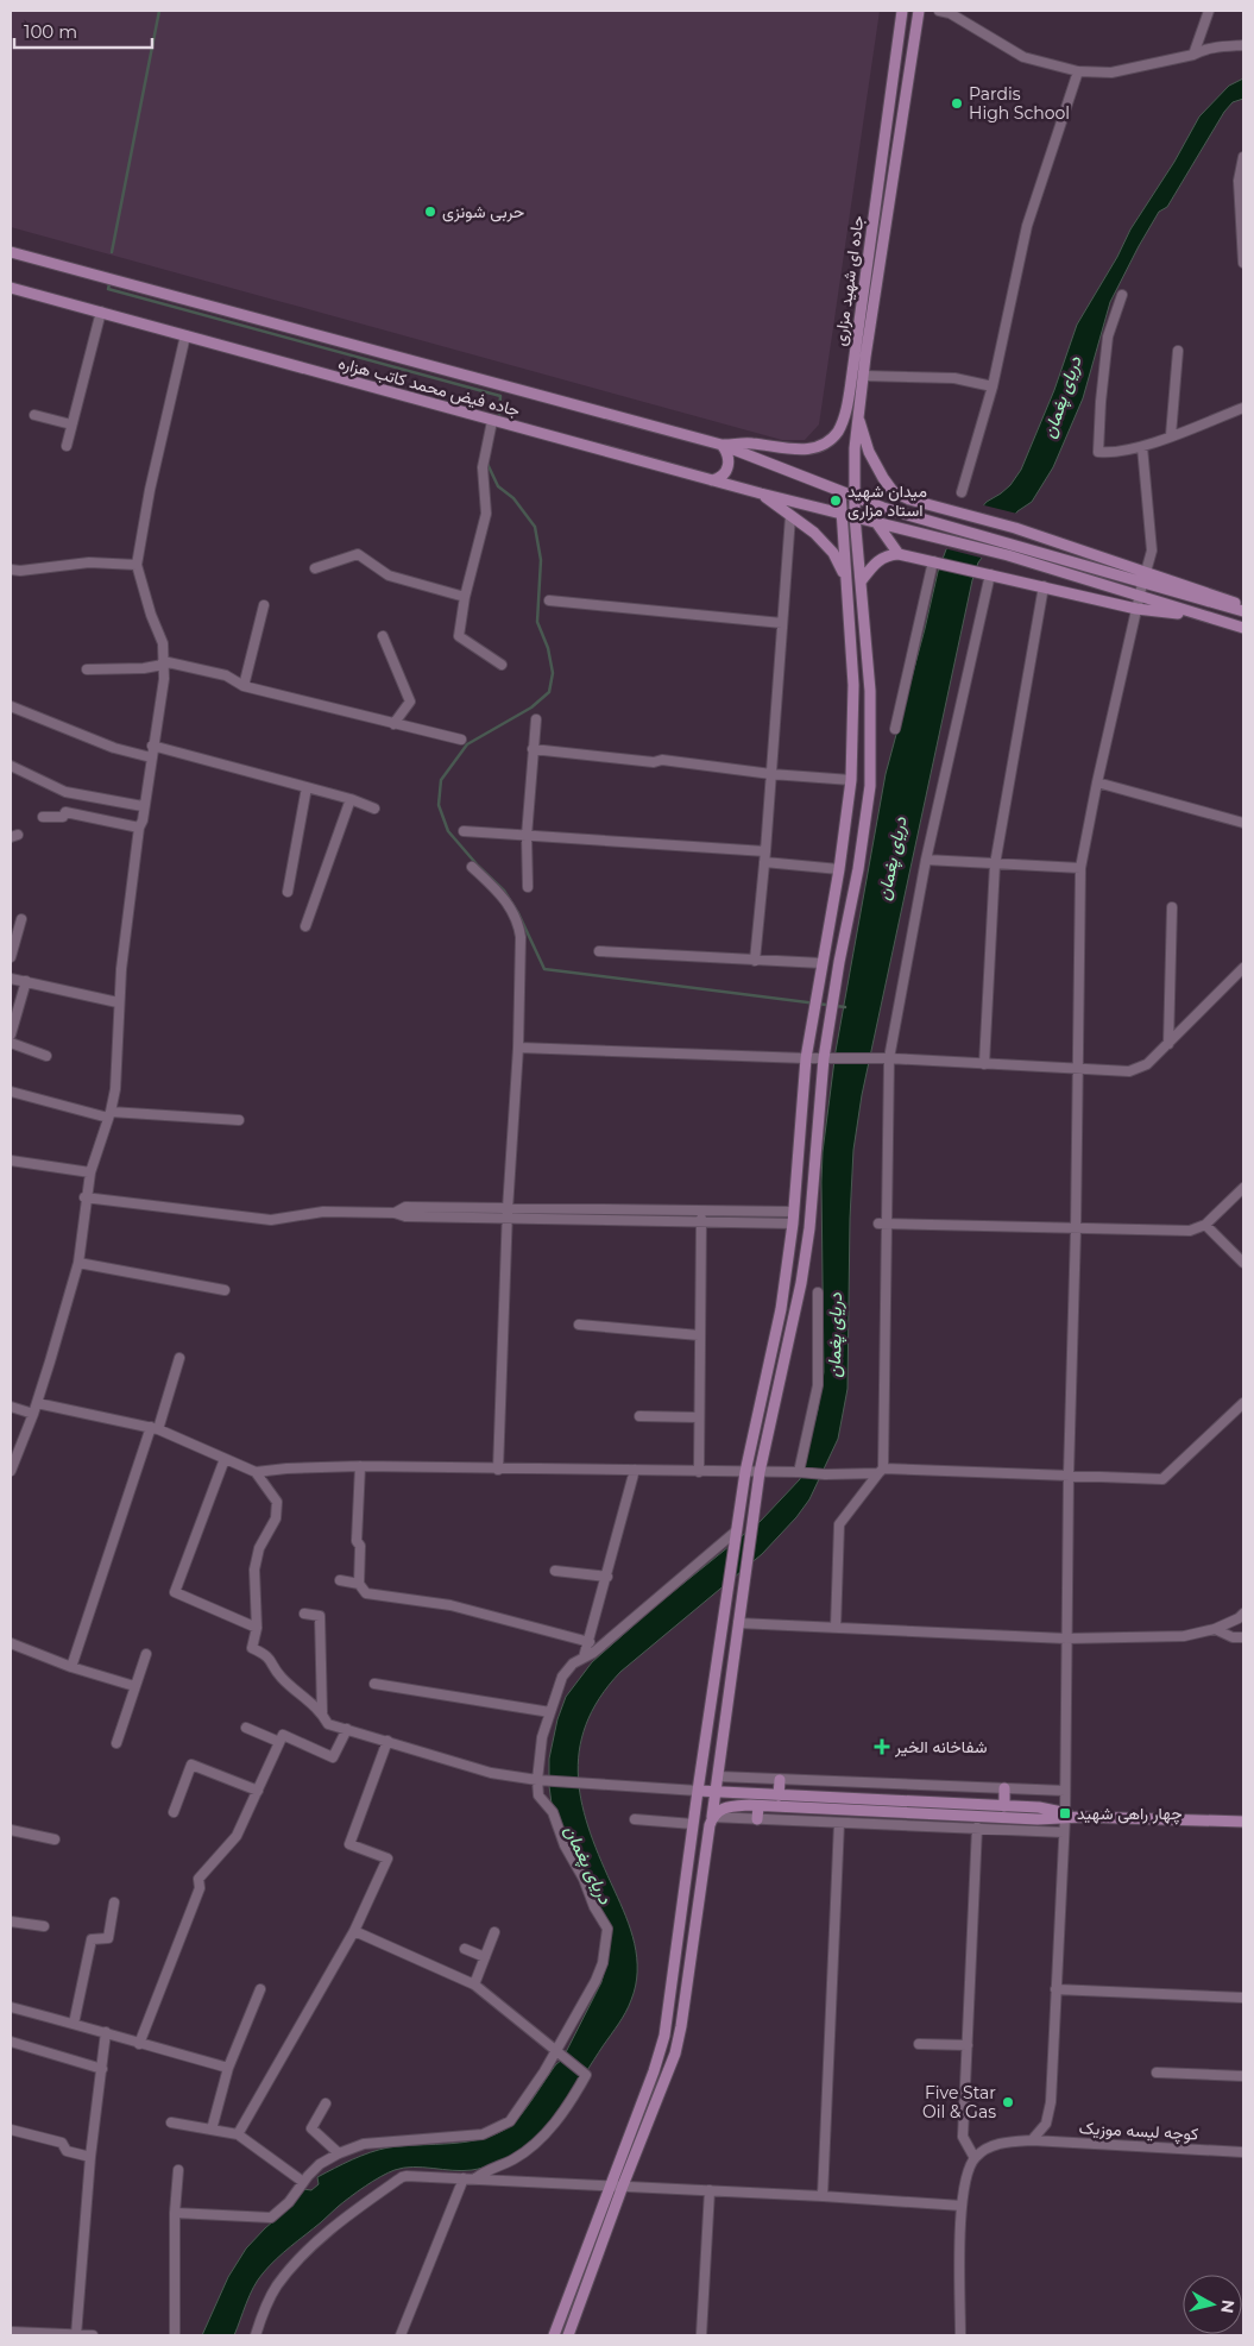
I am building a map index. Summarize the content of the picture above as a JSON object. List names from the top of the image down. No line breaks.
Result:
{"streets":{"main road":["جاده ای شهید مزاری","جاده فیض محمد کاتب هزاره"],"street":["کوچه لیسه موزیک"]},"crossings":[["جاده ای شهید مزاری","جاده فیض محمد کاتب هزاره"]],"water":["دریای پغمان"],"places":{"other":["Pardis High School","حربی شونزی","میدان شهید استاد مزاری","Five Star Oil & Gas"],"health":["شفاخانه الخیر"],"transit":["چهار راهی شهید"]},"scale_bar":"100 m","north":"right"}
